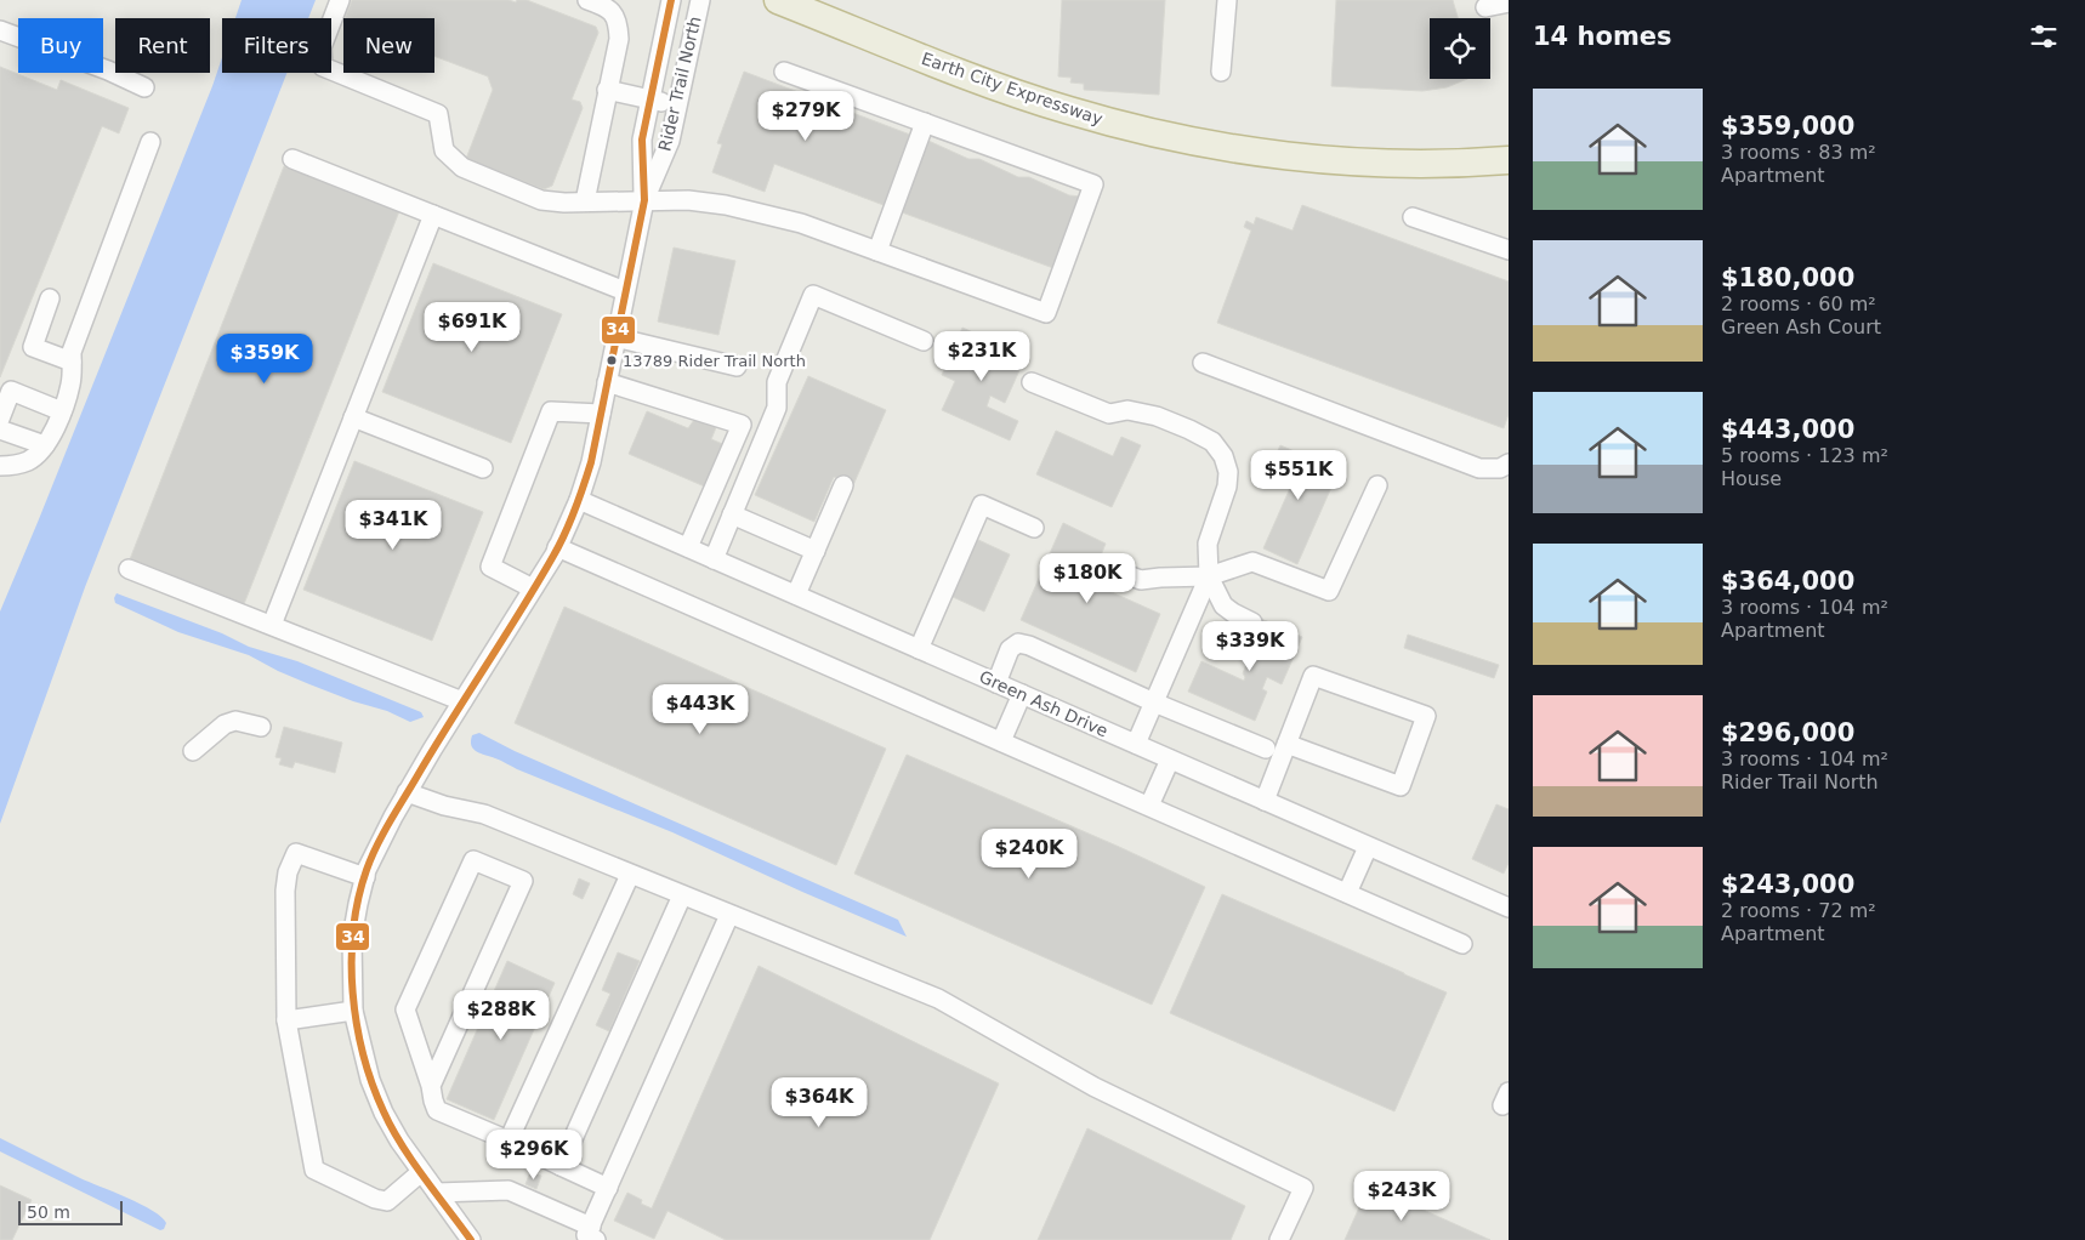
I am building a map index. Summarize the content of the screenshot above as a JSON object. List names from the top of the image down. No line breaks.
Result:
{"streets":{"highway":["Earth City Expressway"],"street":["Rider Trail North","Green Ash Drive"]},"crossings":[["Rider Trail North","Green Ash Drive"]],"places":["13789 Rider Trail North"],"lines":["transit line 34"],"scale_bar":"50 m","page":{"heading":"14 homes","chip":["Buy","Rent","Filters","New"],"list":[{"name":"$359,000","note":"3 rooms · 83 m² · Apartment"},{"name":"$180,000","note":"2 rooms · 60 m² · Green Ash Court"},{"name":"$443,000","note":"5 rooms · 123 m² · House"},{"name":"$364,000","note":"3 rooms · 104 m² · Apartment"},{"name":"$296,000","note":"3 rooms · 104 m² · Rider Trail North"},{"name":"$243,000","note":"2 rooms · 72 m² · Apartment"}],"price":["$279K","$691K","$231K","$359K","$551K","$341K","$180K","$339K","$443K","$240K","$288K","$364K","$296K","$243K"],"scale":"50 m"}}
